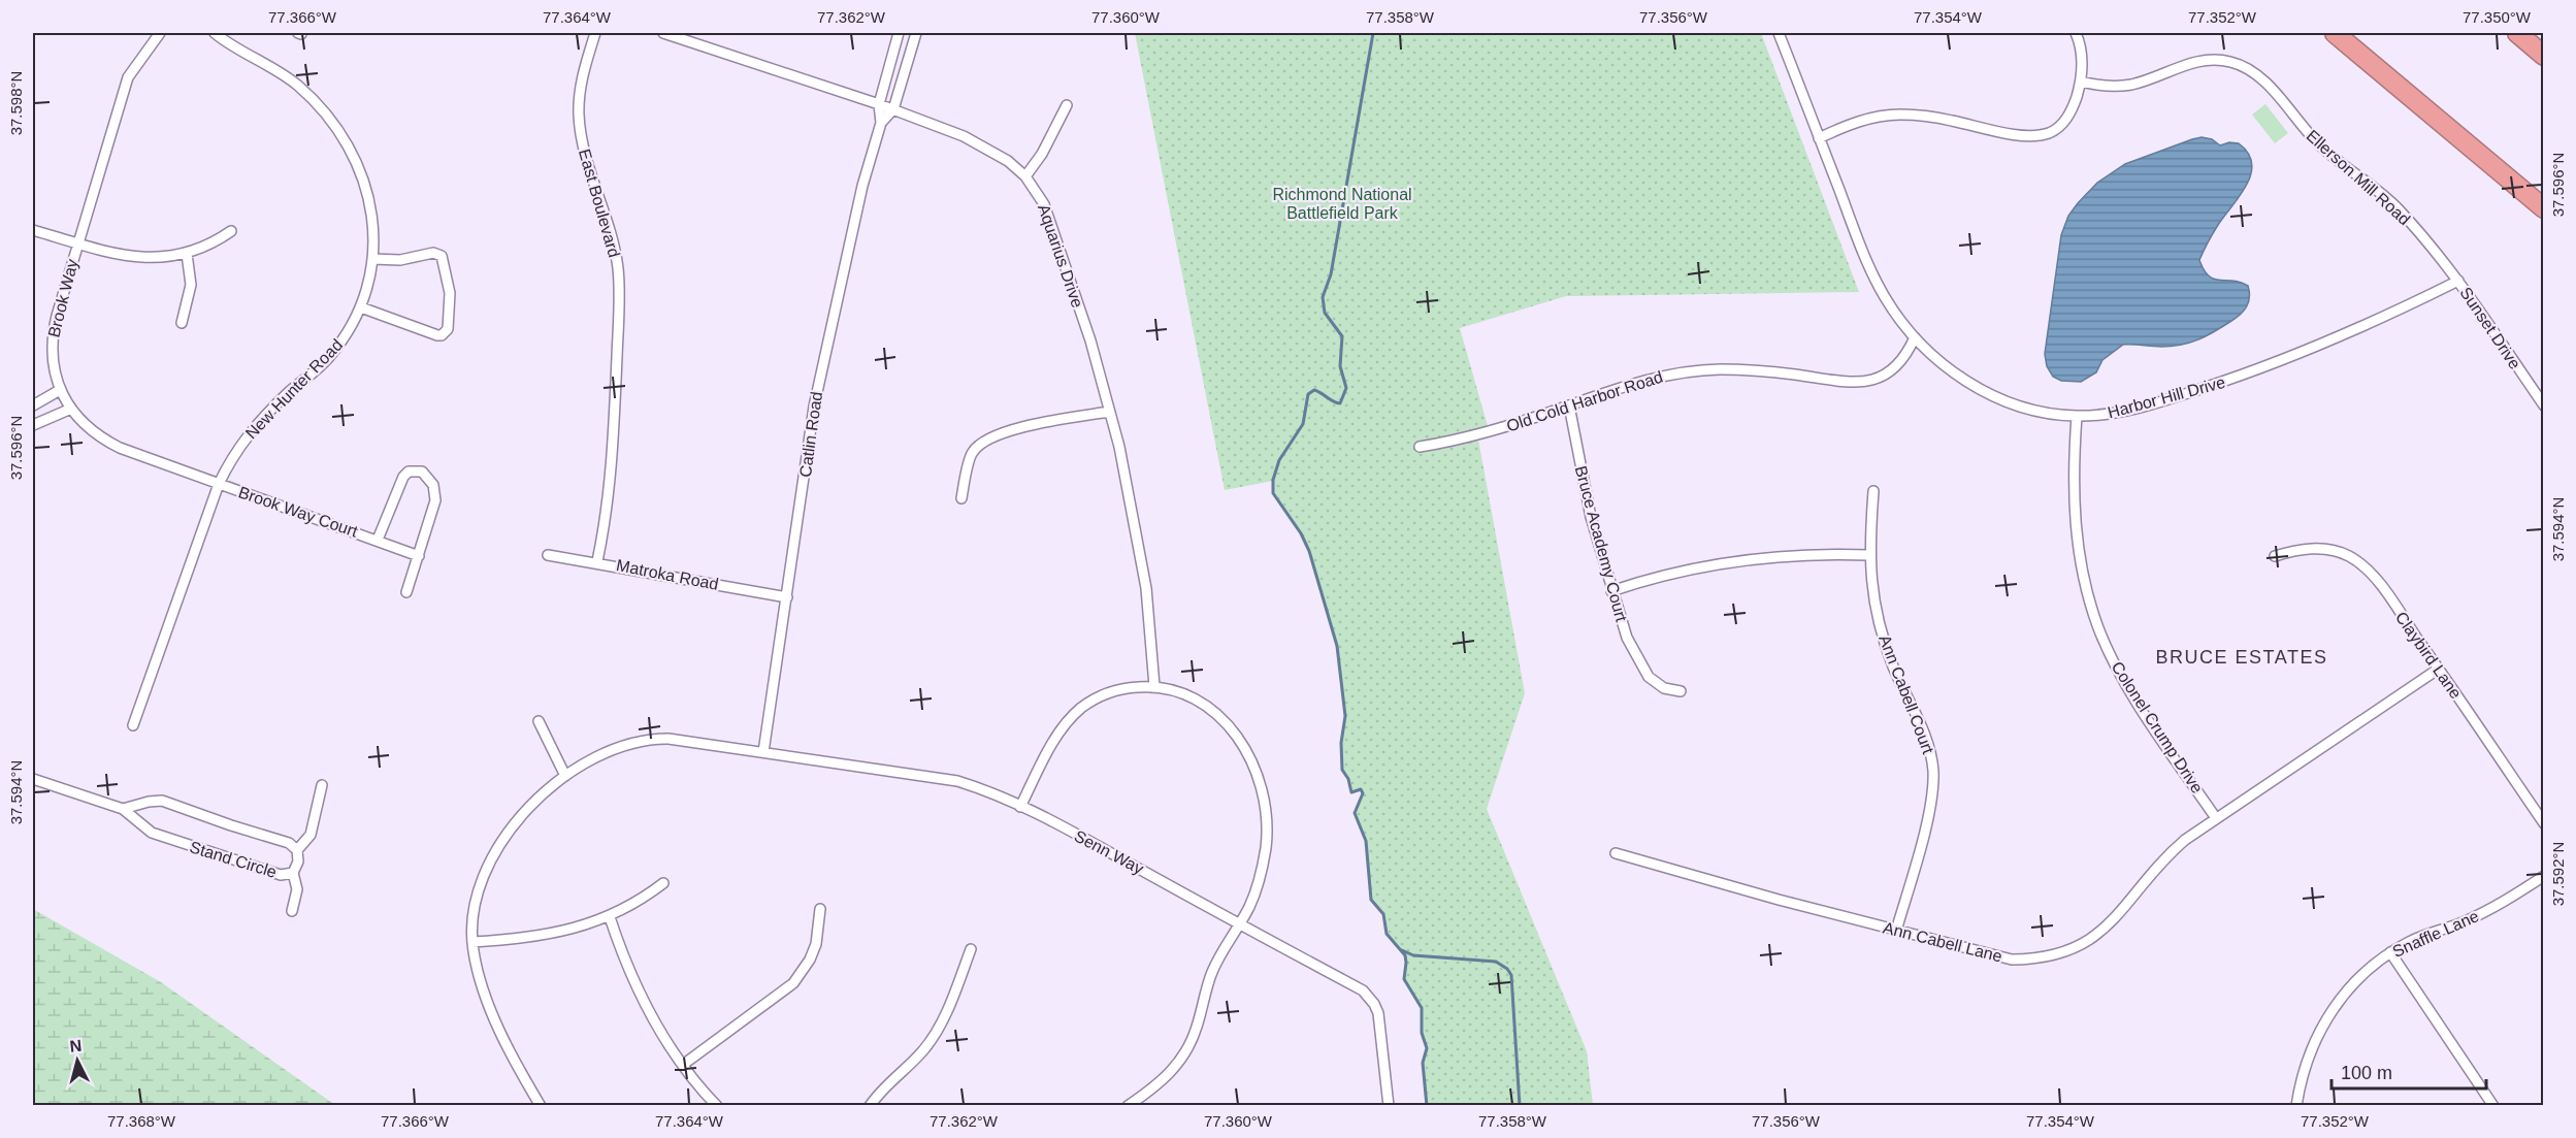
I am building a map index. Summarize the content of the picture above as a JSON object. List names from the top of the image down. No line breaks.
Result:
{"streets":{"street":["Ellerson Mill Road","East Boulevard","Aquarius Drive","Brook Way","Sunset Drive","New Hunter Road","Harbor Hill Drive","Old Cold Harbor Road","Catlin Road","Brook Way Court","Bruce Academy Court","Matroka Road","Claybird Lane","Ann Cabell Court","Colonel Crump Drive","Senn Way","Stand Circle","Snaffle Lane","Ann Cabell Lane"]},"crossings":[["Ellerson Mill Road","Sunset Drive"],["Ellerson Mill Road","Harbor Hill Drive"],["East Boulevard","Matroka Road"],["Aquarius Drive","Catlin Road"],["Brook Way","New Hunter Road"],["Brook Way","Brook Way Court"],["Sunset Drive","Harbor Hill Drive"],["New Hunter Road","Brook Way Court"],["Harbor Hill Drive","Old Cold Harbor Road"],["Harbor Hill Drive","Colonel Crump Drive"],["Old Cold Harbor Road","Bruce Academy Court"],["Catlin Road","Matroka Road"],["Catlin Road","Senn Way"],["Claybird Lane","Ann Cabell Lane"],["Ann Cabell Court","Ann Cabell Lane"],["Colonel Crump Drive","Ann Cabell Lane"]],"districts":["BRUCE ESTATES"],"parks":["Richmond National Battlefield Park"],"scale_bar":"100 m","north":"top","coordinates":["77.366°W","77.364°W","77.362°W","77.360°W","77.358°W","77.356°W","77.354°W","77.352°W","77.350°W","37.598°N","37.596°N","37.594°N","37.592°N","77.368°W"]}
